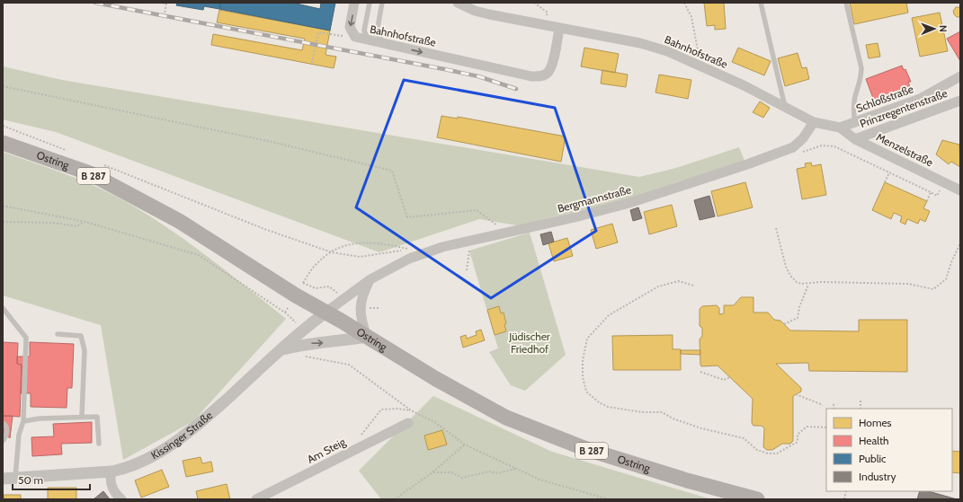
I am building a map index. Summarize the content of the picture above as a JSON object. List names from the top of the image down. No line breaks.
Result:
{"streets":{"main road":["Ostring","B 287"],"street":["Bahnhofstraße","Schloßstraße","Prinzregentenstraße","Menzelstraße","Bergmannstraße","Kissinger Straße","Am Steig"]},"crossings":[["Bahnhofstraße","Bergmannstraße"],["Schloßstraße","Menzelstraße"],["Prinzregentenstraße","Menzelstraße"],["Ostring","Bergmannstraße"],["Ostring","Kissinger Straße"],["Bergmannstraße","Kissinger Straße"]],"parks":["Jüdischer Friedhof"],"legend":["Homes","Health","Public","Industry"],"scale_bar":"50 m","north":"right"}
